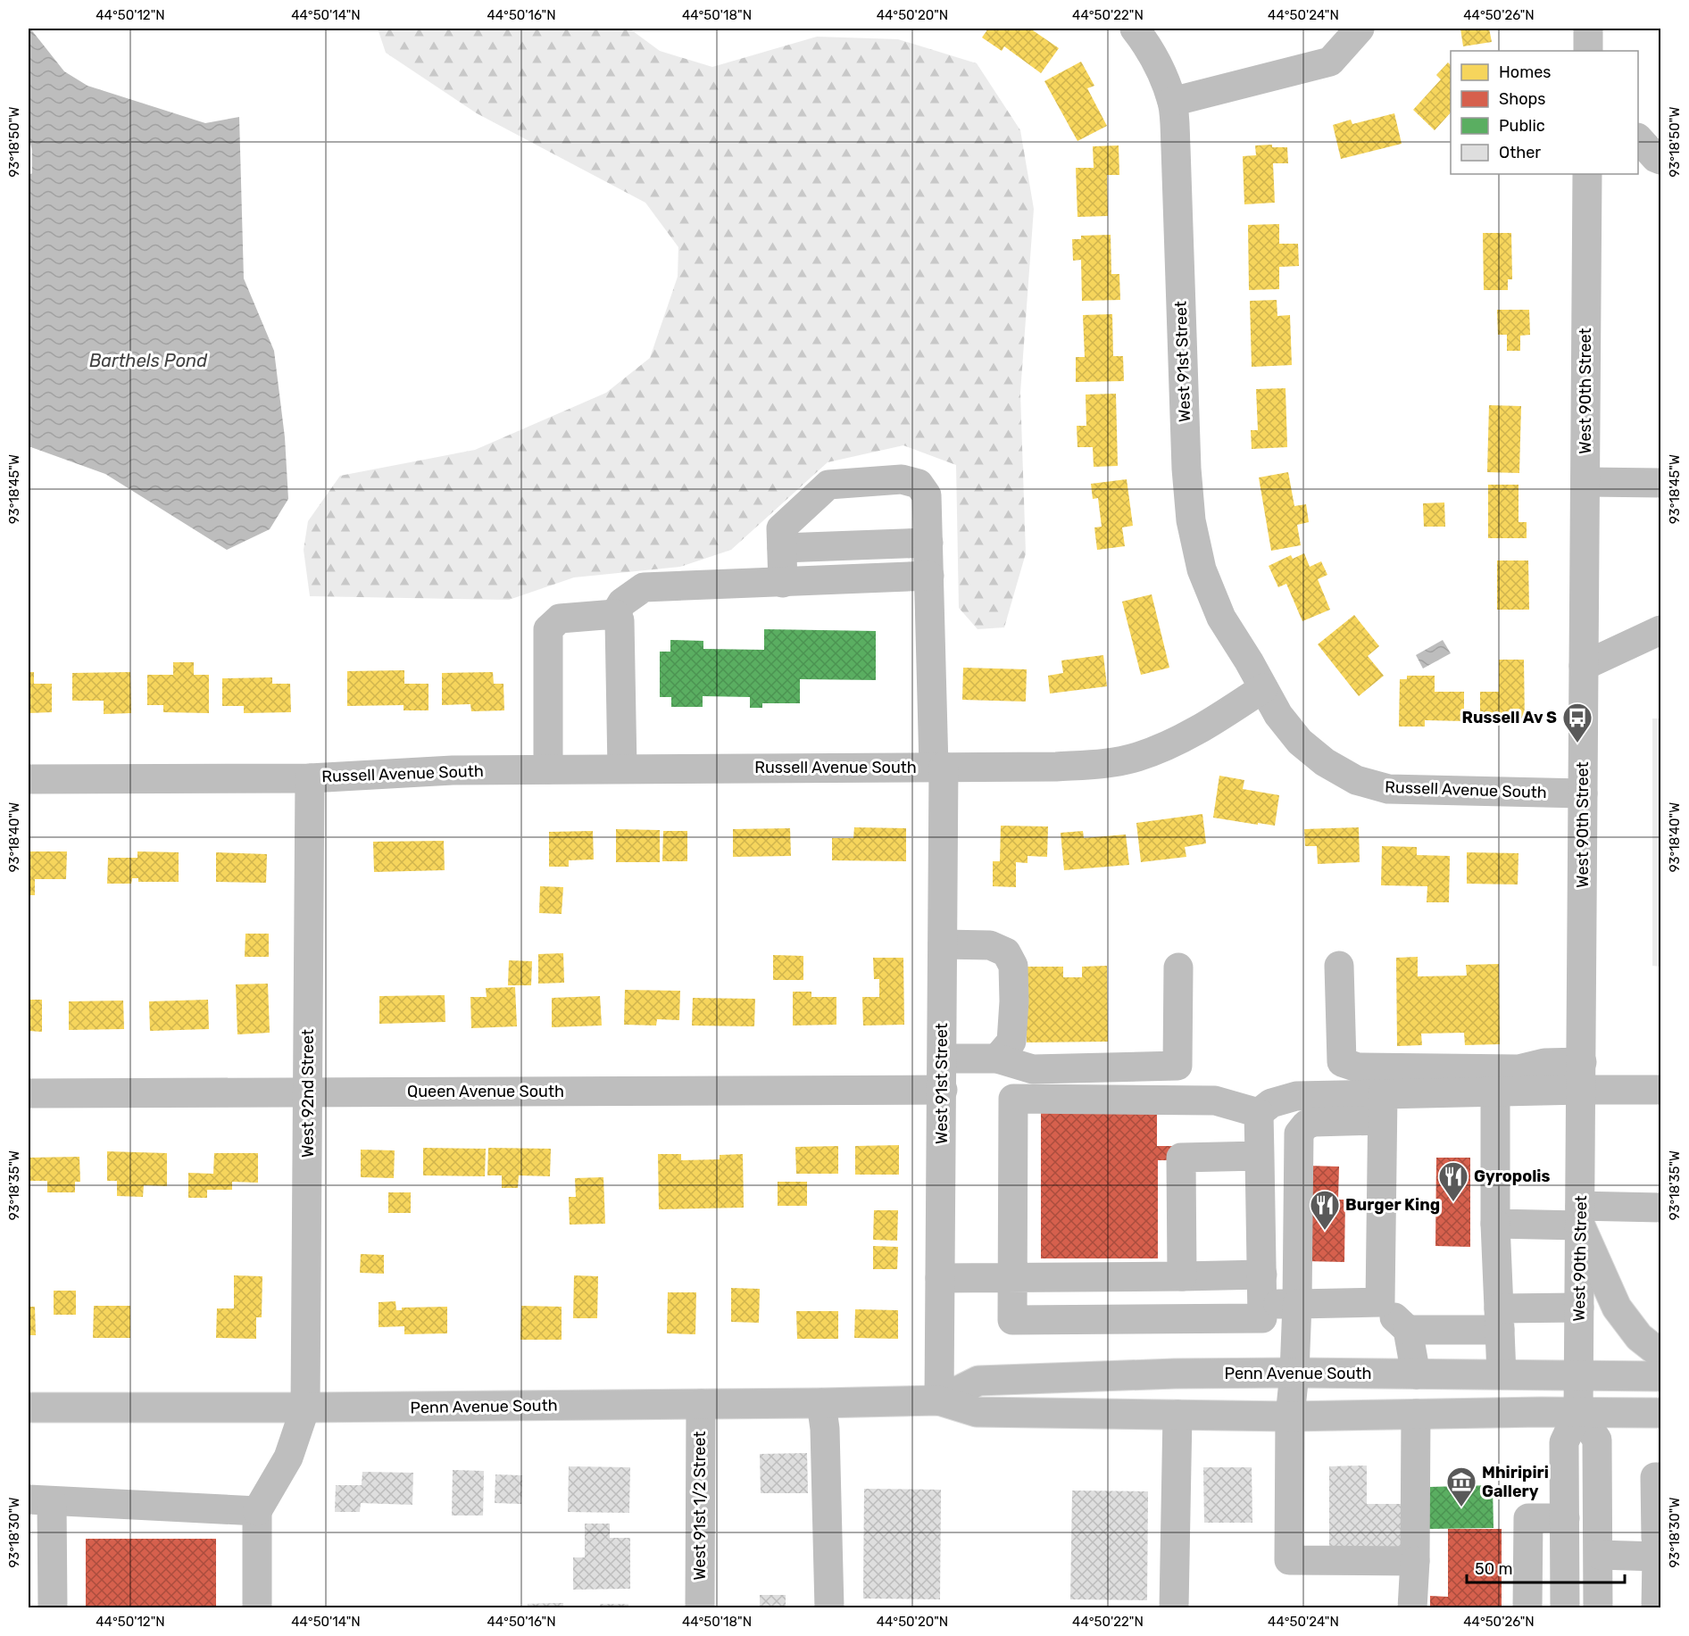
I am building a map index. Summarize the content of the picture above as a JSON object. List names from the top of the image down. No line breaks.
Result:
{"streets":{"street":["West 91st Street","West 90th Street","Russell Avenue South","Queen Avenue South","West 92nd Street","Penn Avenue South","West 91st 1/2 Street"]},"crossings":[["West 91st Street","Russell Avenue South"],["West 91st Street","Queen Avenue South"],["West 91st Street","Penn Avenue South"],["West 90th Street","Russell Avenue South"],["West 90th Street","Penn Avenue South"],["Russell Avenue South","West 92nd Street"],["Queen Avenue South","West 92nd Street"],["West 92nd Street","Penn Avenue South"],["Penn Avenue South","West 91st 1/2 Street"]],"water":["Barthels Pond"],"places":{"bus stop":["Russell Av S"],"restaurant":["Gyropolis","Burger King"],"museum":["Mhiripiri Gallery"]},"legend":["Homes","Shops","Public","Other"],"scale_bar":"50 m","coordinates":["44°50'12\"N","44°50'14\"N","44°50'16\"N","44°50'18\"N","44°50'20\"N","44°50'22\"N","44°50'24\"N","44°50'26\"N","93°18'50\"W","93°18'45\"W","93°18'40\"W","93°18'35\"W","93°18'30\"W"]}
